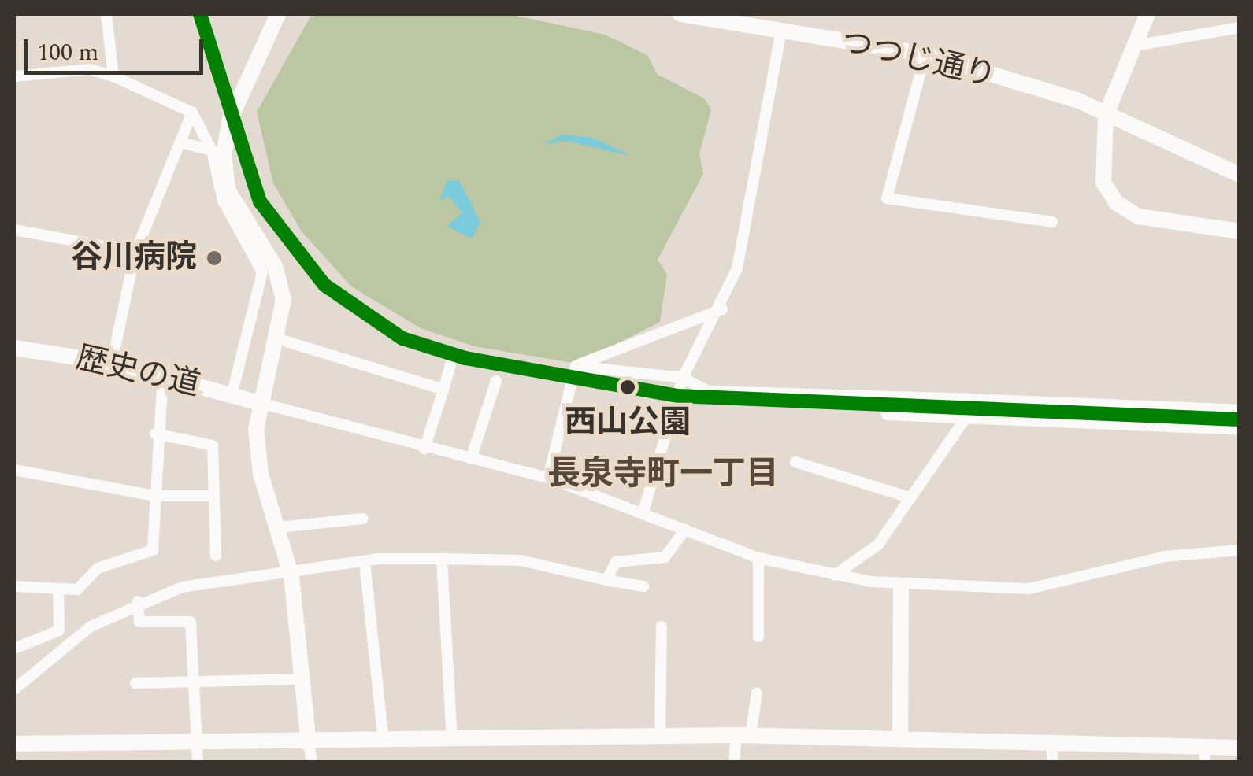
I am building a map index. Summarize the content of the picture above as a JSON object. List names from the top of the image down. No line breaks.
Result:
{"streets":{"street":["つつじ通り","歴史の道"]},"districts":["長泉寺町一丁目"],"places":["谷川病院","西山公園"],"scale_bar":"100 m"}
